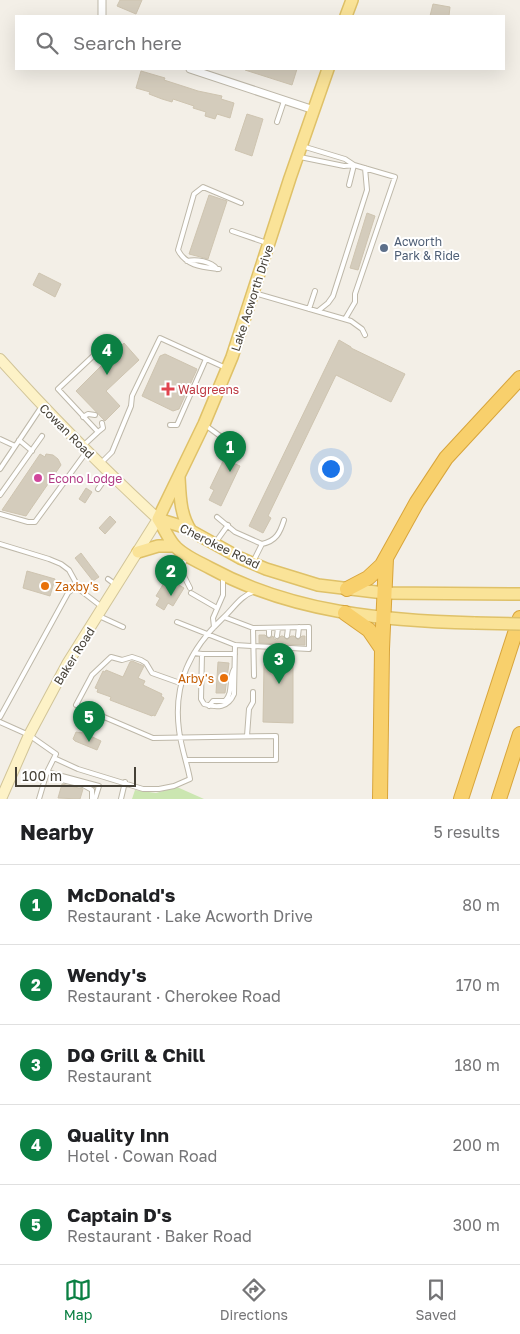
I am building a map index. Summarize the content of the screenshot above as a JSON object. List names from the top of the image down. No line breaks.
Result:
{"streets":{"main road":["Lake Acworth Drive","Cowan Road","Cherokee Road","Baker Road"]},"crossings":[["Lake Acworth Drive","Cowan Road"],["Lake Acworth Drive","Cherokee Road"],["Lake Acworth Drive","Baker Road"],["Cowan Road","Cherokee Road"],["Cowan Road","Baker Road"],["Cherokee Road","Baker Road"]],"places":{"other":["Acworth Park & Ride","Econo Lodge","Zaxby's","Arby's"],"health":["Walgreens"]},"scale_bar":"100 m","page":{"search":"Search here","pins":["4","1","2","3","5"],"scale":"100 m","heading":["Nearby","5 results"],"list":[{"mark":"1","name":"McDonald's","note":"Restaurant · Lake Acworth Drive","value":"80 m"},{"mark":"2","name":"Wendy's","note":"Restaurant · Cherokee Road","value":"170 m"},{"mark":"3","name":"DQ Grill & Chill","note":"Restaurant","value":"180 m"},{"mark":"4","name":"Quality Inn","note":"Hotel · Cowan Road","value":"200 m"},{"mark":"5","name":"Captain D's","note":"Restaurant · Baker Road","value":"300 m"}],"nav":["Map","Directions","Saved"]}}
